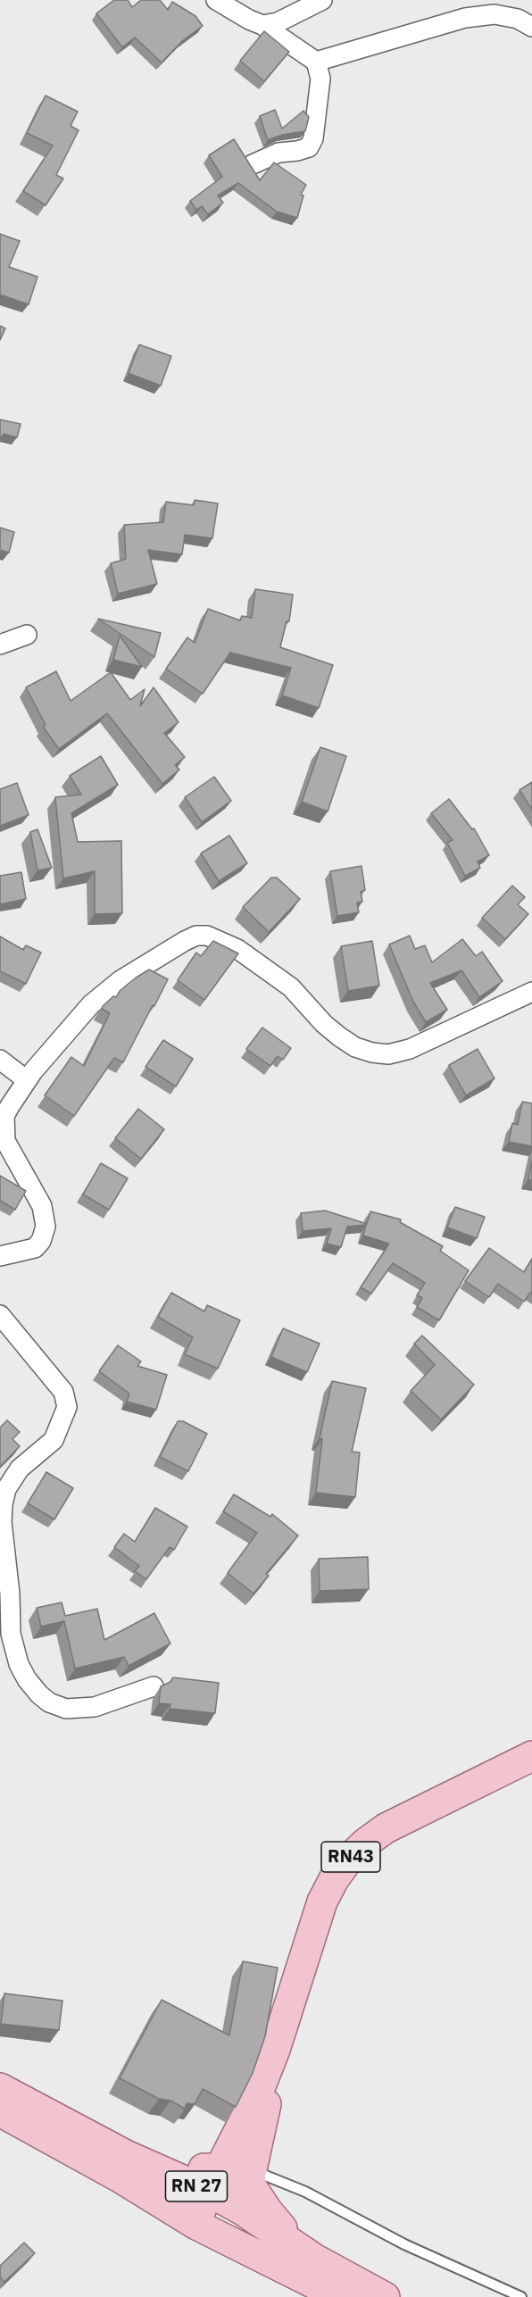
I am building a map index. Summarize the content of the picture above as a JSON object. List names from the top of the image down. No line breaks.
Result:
{"streets":{"main road":["RN43","RN 27"]},"crossings":[["RN43","RN 27"]]}
